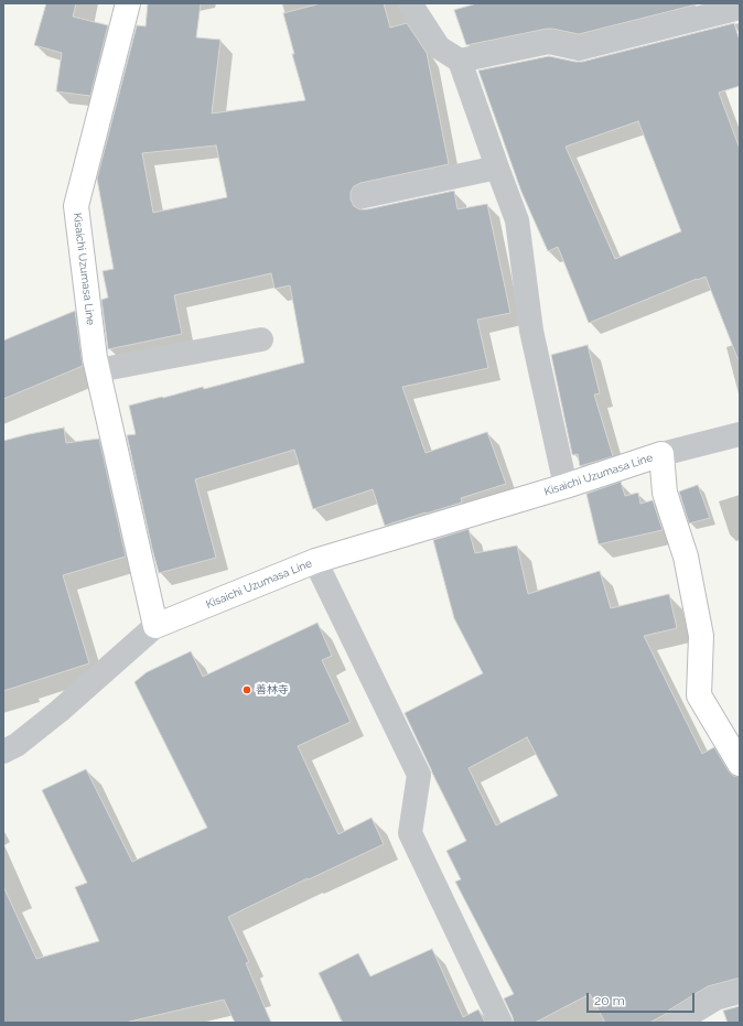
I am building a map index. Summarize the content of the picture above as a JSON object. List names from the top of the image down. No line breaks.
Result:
{"streets":{"main road":["Kisaichi Uzumasa Line"]},"places":["善林寺"],"scale_bar":"20 m"}
